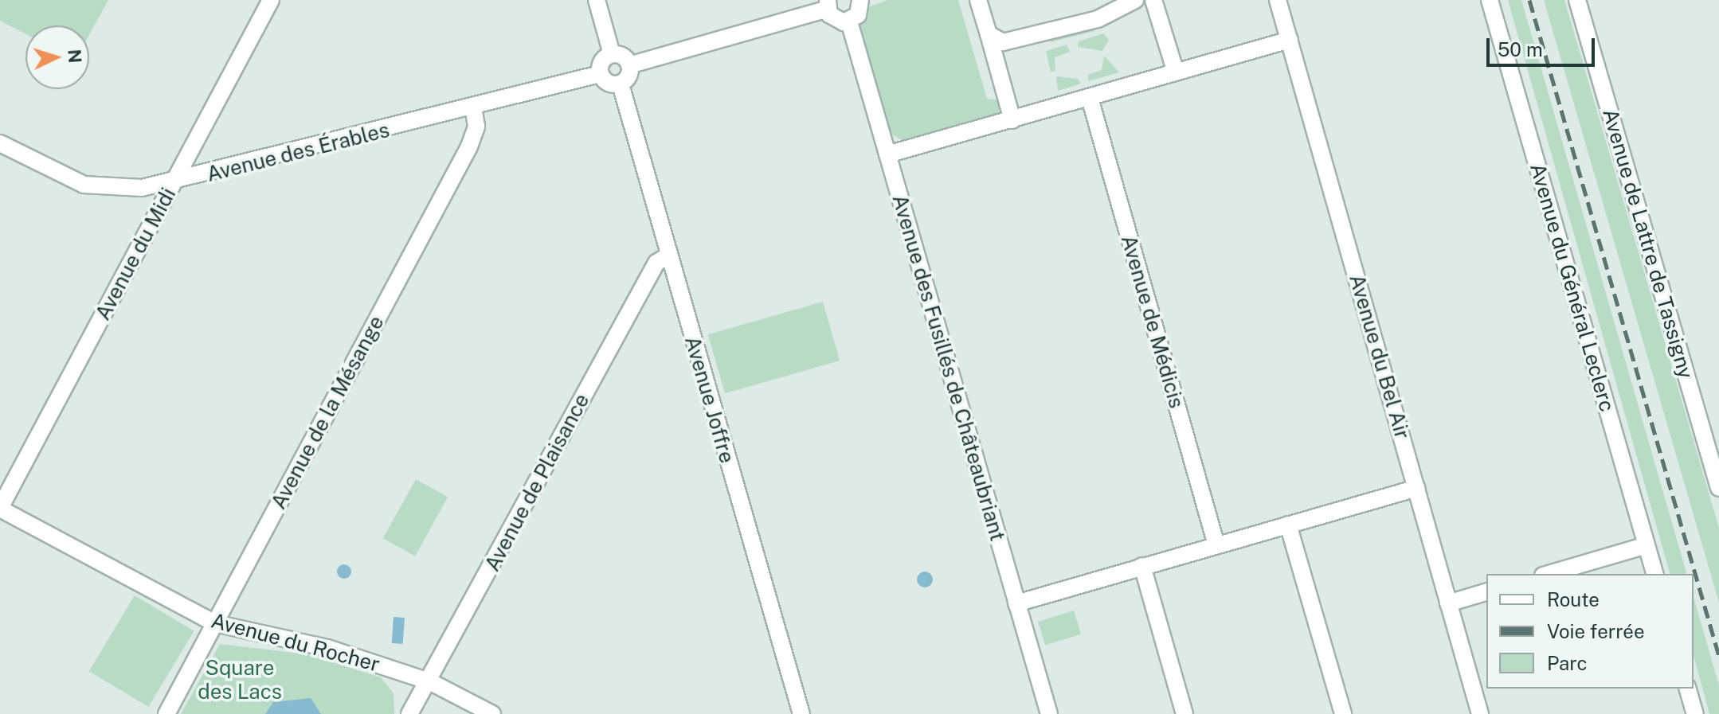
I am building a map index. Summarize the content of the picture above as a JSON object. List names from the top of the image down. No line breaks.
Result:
{"streets":{"street":["Avenue des Érables","Avenue de Lattre de Tassigny","Avenue du Midi","Avenue du Général Leclerc","Avenue de Médicis","Avenue du Bel Air","Avenue des Fusillés de Châteaubriant","Avenue Joffre","Avenue de la Mésange","Avenue de Plaisance","Avenue du Rocher"]},"crossings":[["Avenue des Érables","Avenue du Midi"],["Avenue des Érables","Avenue Joffre"],["Avenue des Érables","Avenue de la Mésange"],["Avenue du Midi","Avenue du Rocher"],["Avenue Joffre","Avenue de Plaisance"],["Avenue de la Mésange","Avenue du Rocher"],["Avenue de Plaisance","Avenue du Rocher"]],"parks":["Square des Lacs"],"legend":["Route","Voie ferrée","Parc"],"scale_bar":"50 m","north":"right"}
